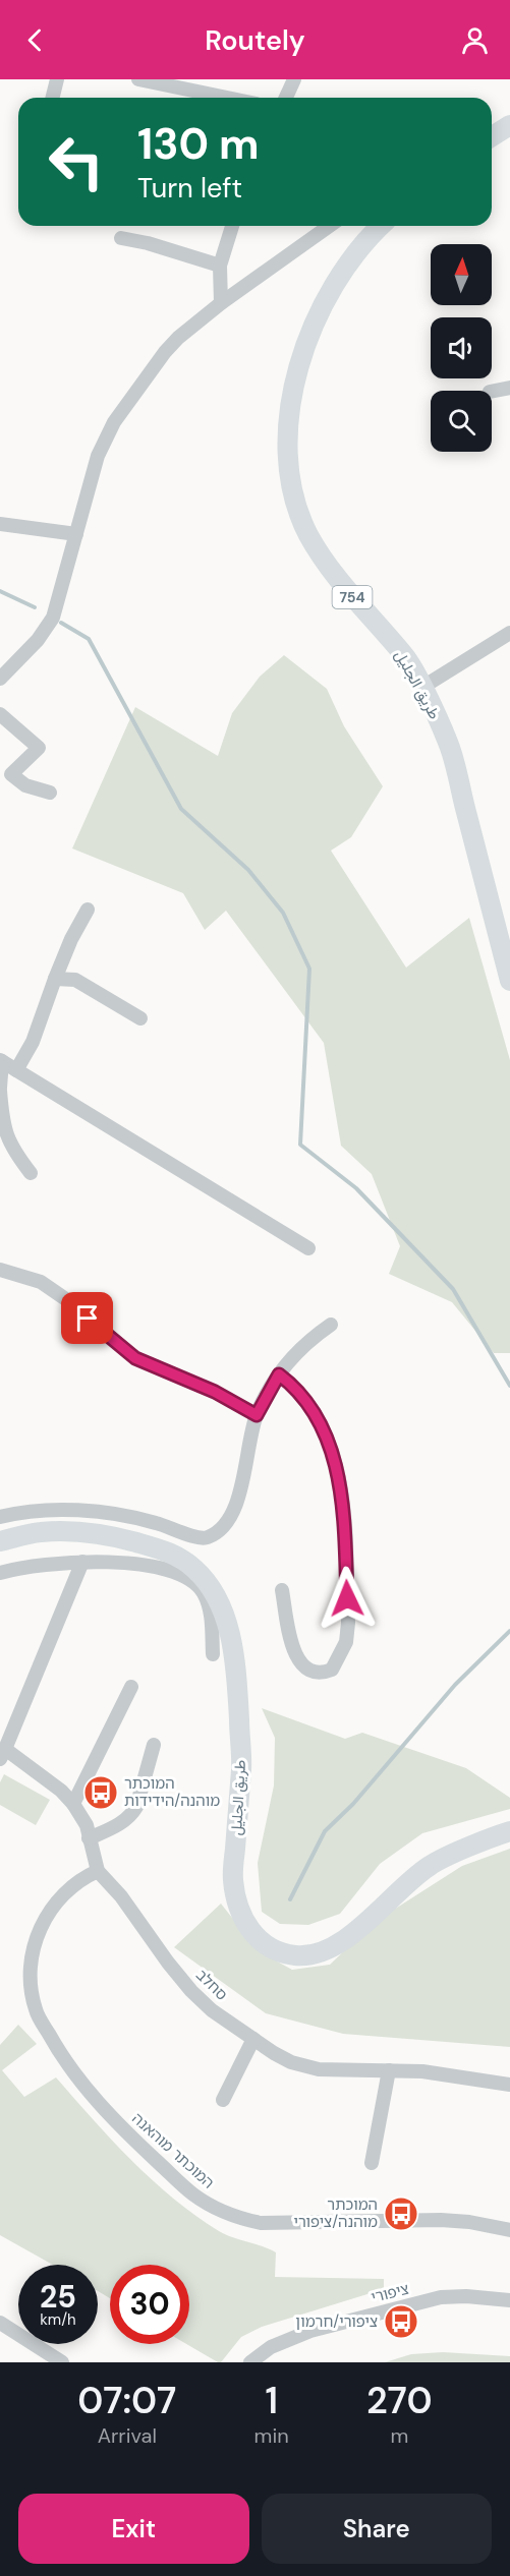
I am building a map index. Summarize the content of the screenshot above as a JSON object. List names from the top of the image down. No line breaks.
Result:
{"streets":{"main road":["754","طريق الجليل"],"street":["סחלב","המוכתר מוהאנה","ציפורי"]},"crossings":[["סחלב","המוכתר מוהאנה"]],"places":{"bus stop":["המוכתר מוהנה/הידידות","המוכתר מוהנה/ציפורי","ציפורי/חרמון"]},"north":"top","page":{"header":"Routely","turn":["130 m","Turn left"],"speed":"25 km/h","limit":"30","eta":["07:07","Arrival","1","min","270","m"],"buttons":["Exit","Share"]}}
